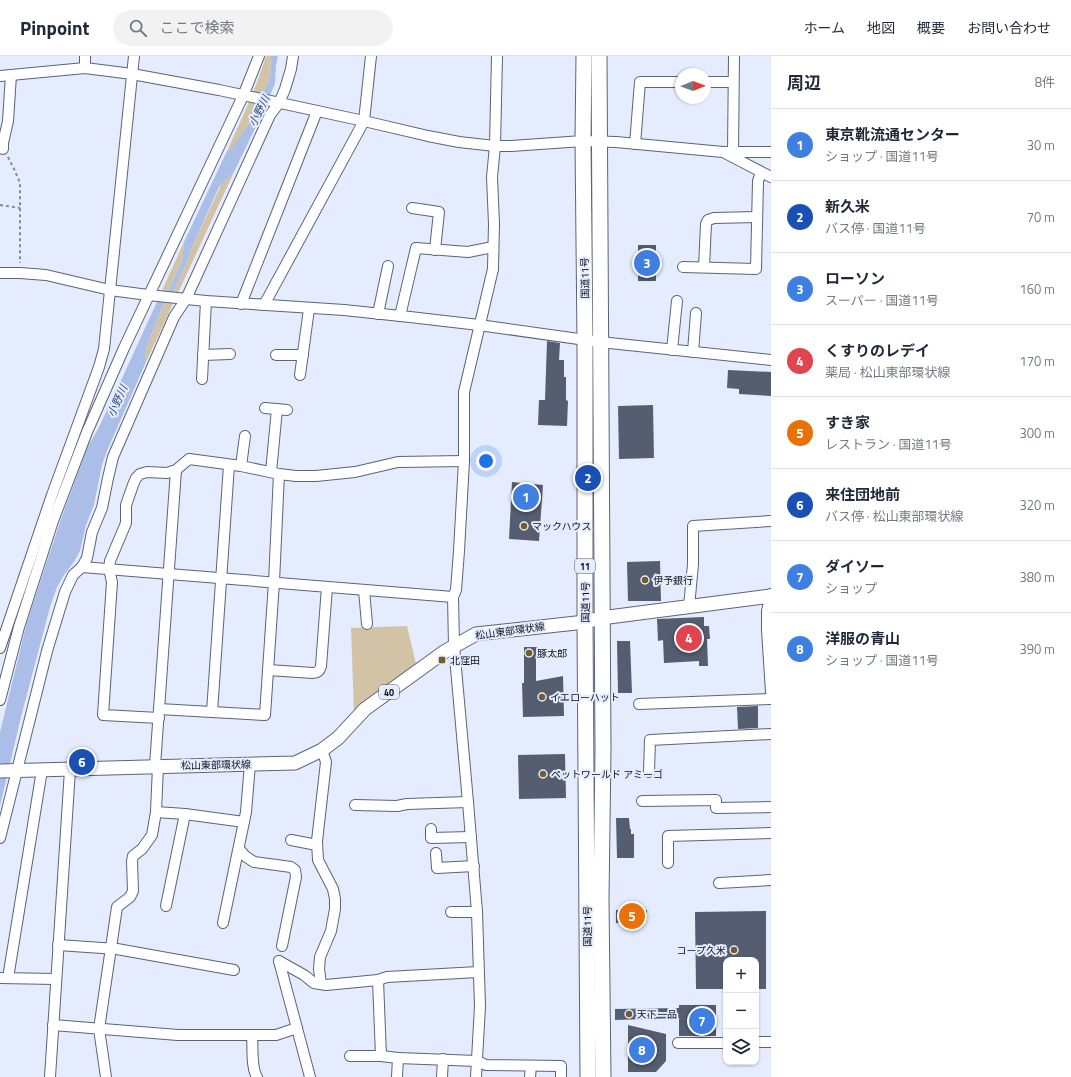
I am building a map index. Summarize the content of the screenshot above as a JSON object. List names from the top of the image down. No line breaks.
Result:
{"streets":{"highway":["国道11号","11"],"main road":["松山東部環状線","40"]},"crossings":[["国道11号","松山東部環状線"]],"water":["小野川"],"places":{"other":["マックハウス","伊予銀行","豚太郎","イエローハット","ペットワールド アミーゴ","コープ久米","天下一品"],"transit":["北窪田"]},"north":"right","page":{"header":"Pinpoint","search":"ここで検索","nav":["ホーム","地図","概要","お問い合わせ"],"heading":["周辺","8件"],"list":[{"mark":"1","name":"東京靴流通センター","note":"ショップ · 国道11号","value":"30 m"},{"mark":"2","name":"新久米","note":"バス停 · 国道11号","value":"70 m"},{"mark":"3","name":"ローソン","note":"スーパー · 国道11号","value":"160 m"},{"mark":"4","name":"くすりのレデイ","note":"薬局 · 松山東部環状線","value":"170 m"},{"mark":"5","name":"すき家","note":"レストラン · 国道11号","value":"300 m"},{"mark":"6","name":"来住団地前","note":"バス停 · 松山東部環状線","value":"320 m"},{"mark":"7","name":"ダイソー","note":"ショップ","value":"380 m"},{"mark":"8","name":"洋服の青山","note":"ショップ · 国道11号","value":"390 m"}],"pins":["3","2","1","4","6","5","7","8"],"map_buttons":["+","−"]}}
